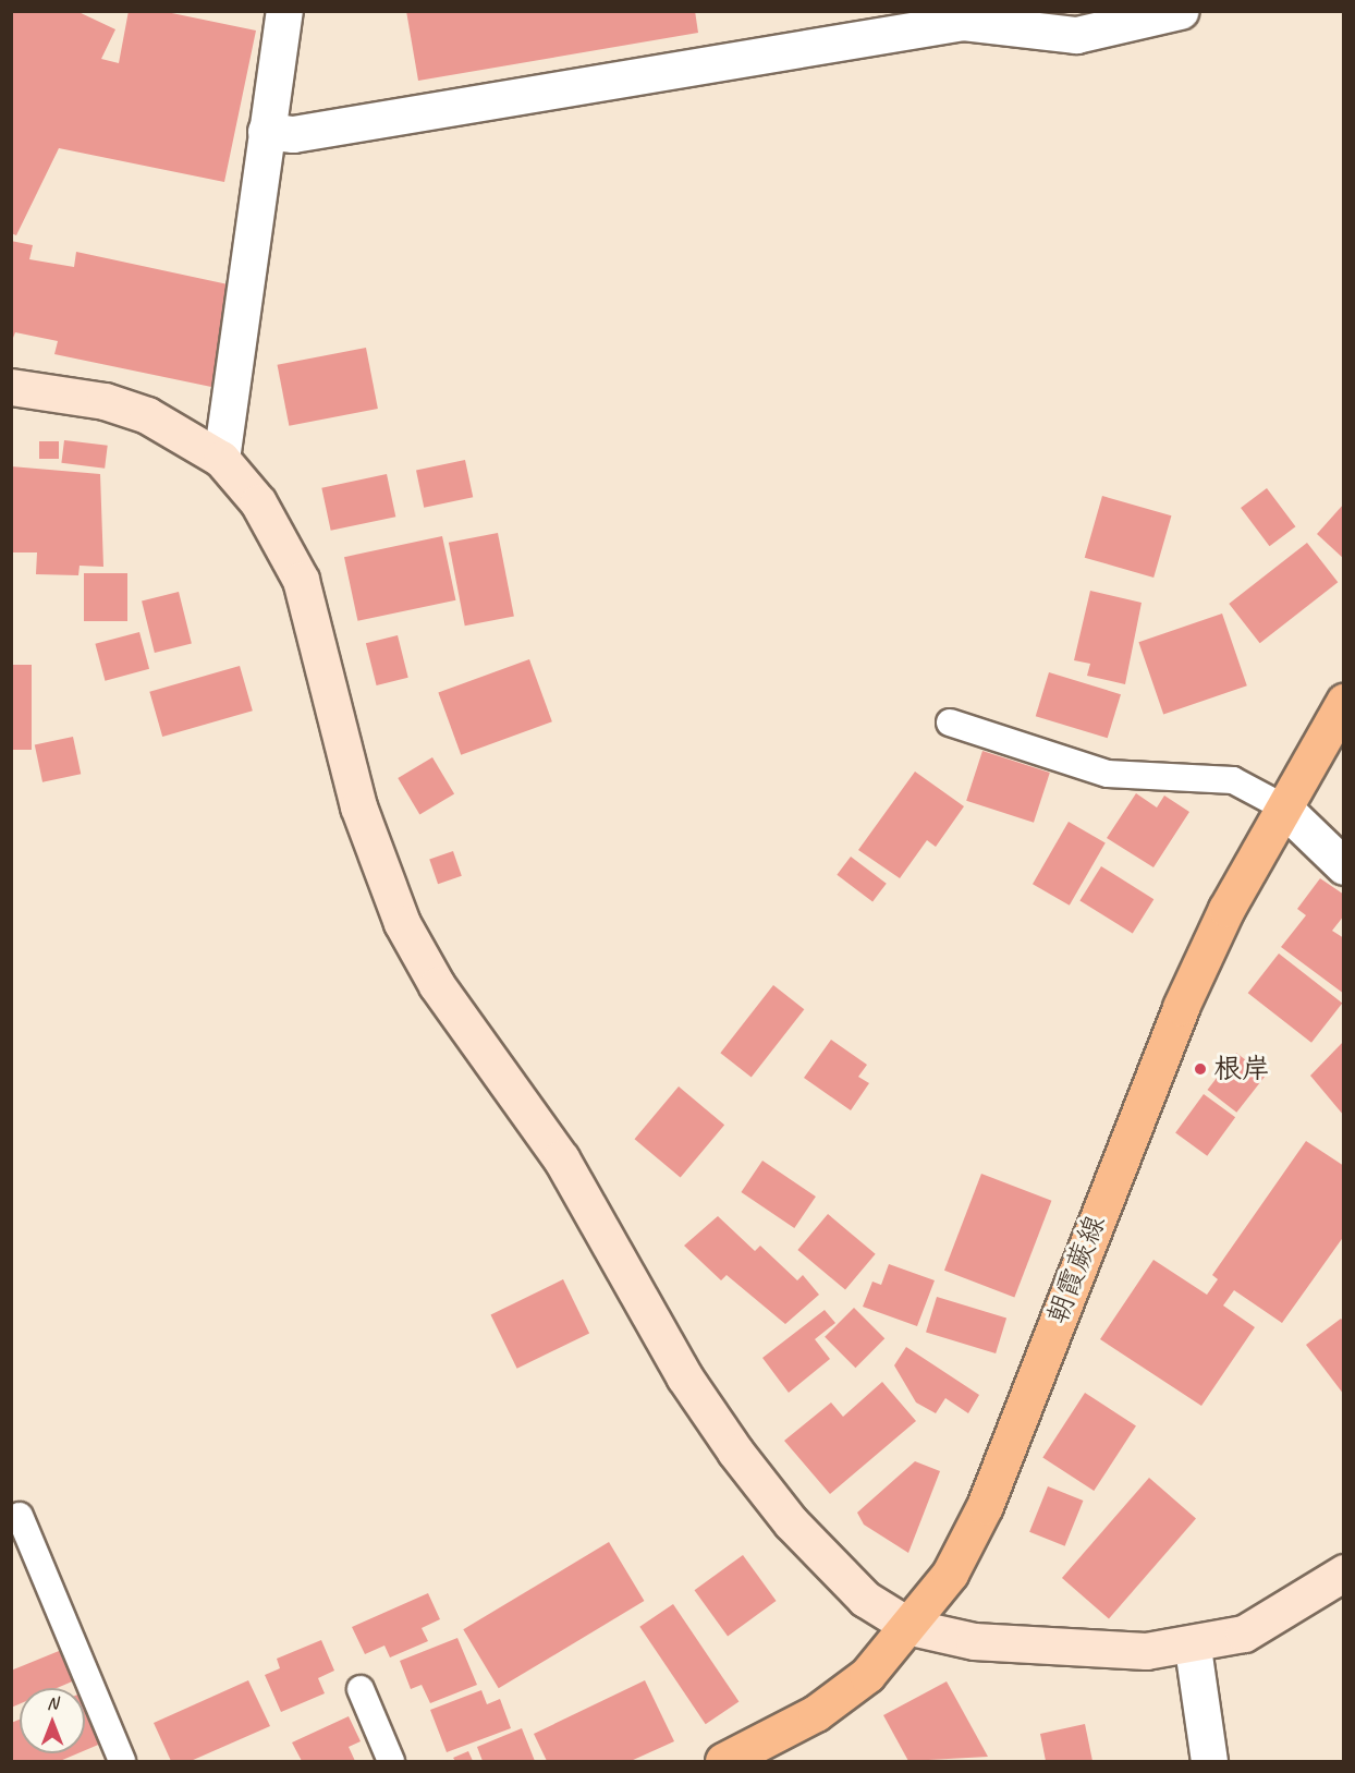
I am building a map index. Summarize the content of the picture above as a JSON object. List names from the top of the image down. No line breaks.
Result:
{"streets":{"main road":["朝霞蕨線"]},"places":["根岸"],"north":"top"}
